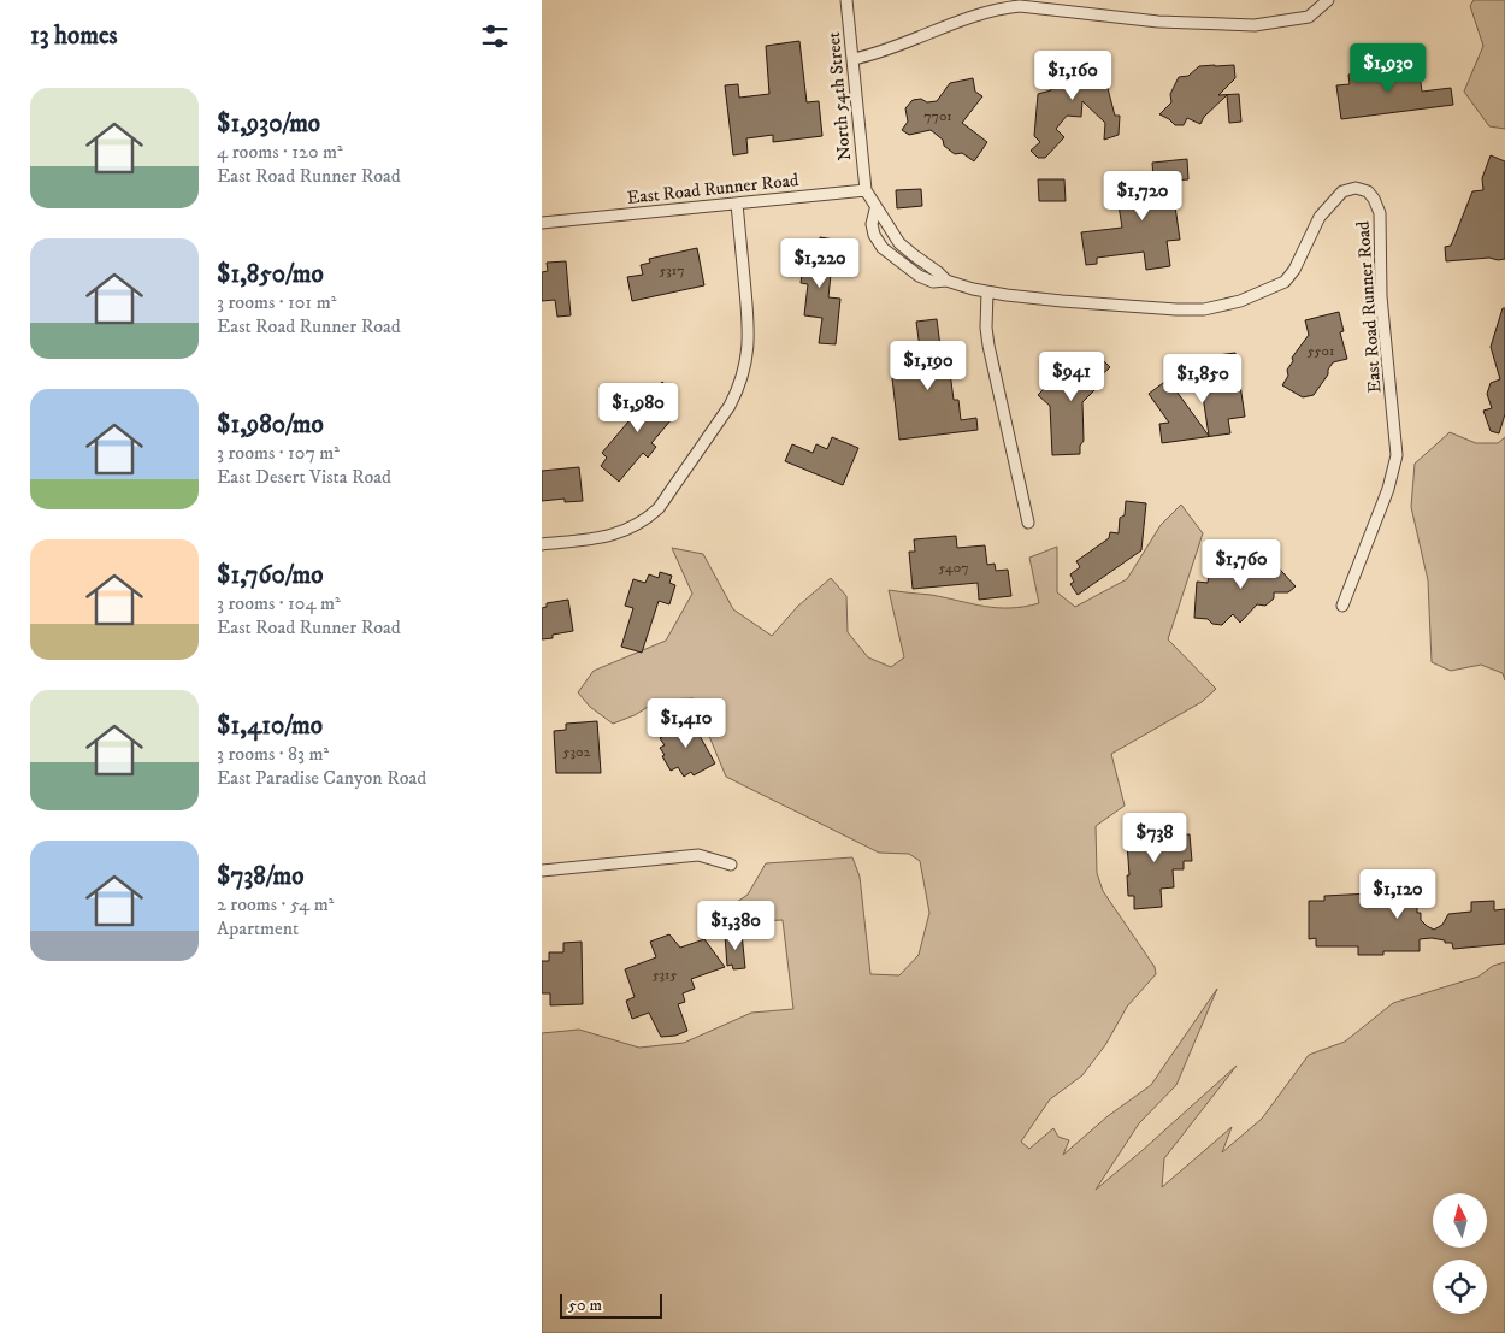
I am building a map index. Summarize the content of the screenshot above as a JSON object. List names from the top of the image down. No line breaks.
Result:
{"streets":{"street":["North 54th Street","East Road Runner Road"]},"crossings":[["North 54th Street","East Road Runner Road"]],"house_numbers":["7701","5317","5501","5407","5302","5315"],"scale_bar":"50 m","north":"top","page":{"heading":"13 homes","price":["$1,930","$1,160","$1,720","$1,220","$1,190","$941","$1,850","$1,980","$1,760","$1,410","$738","$1,120","$1,380"],"list":[{"name":"$1,930/mo","note":"4 rooms · 120 m² · East Road Runner Road"},{"name":"$1,850/mo","note":"3 rooms · 101 m² · East Road Runner Road"},{"name":"$1,980/mo","note":"3 rooms · 107 m² · East Desert Vista Road"},{"name":"$1,760/mo","note":"3 rooms · 104 m² · East Road Runner Road"},{"name":"$1,410/mo","note":"3 rooms · 83 m² · East Paradise Canyon Road"},{"name":"$738/mo","note":"2 rooms · 54 m² · Apartment"}],"scale":"50 m"}}
